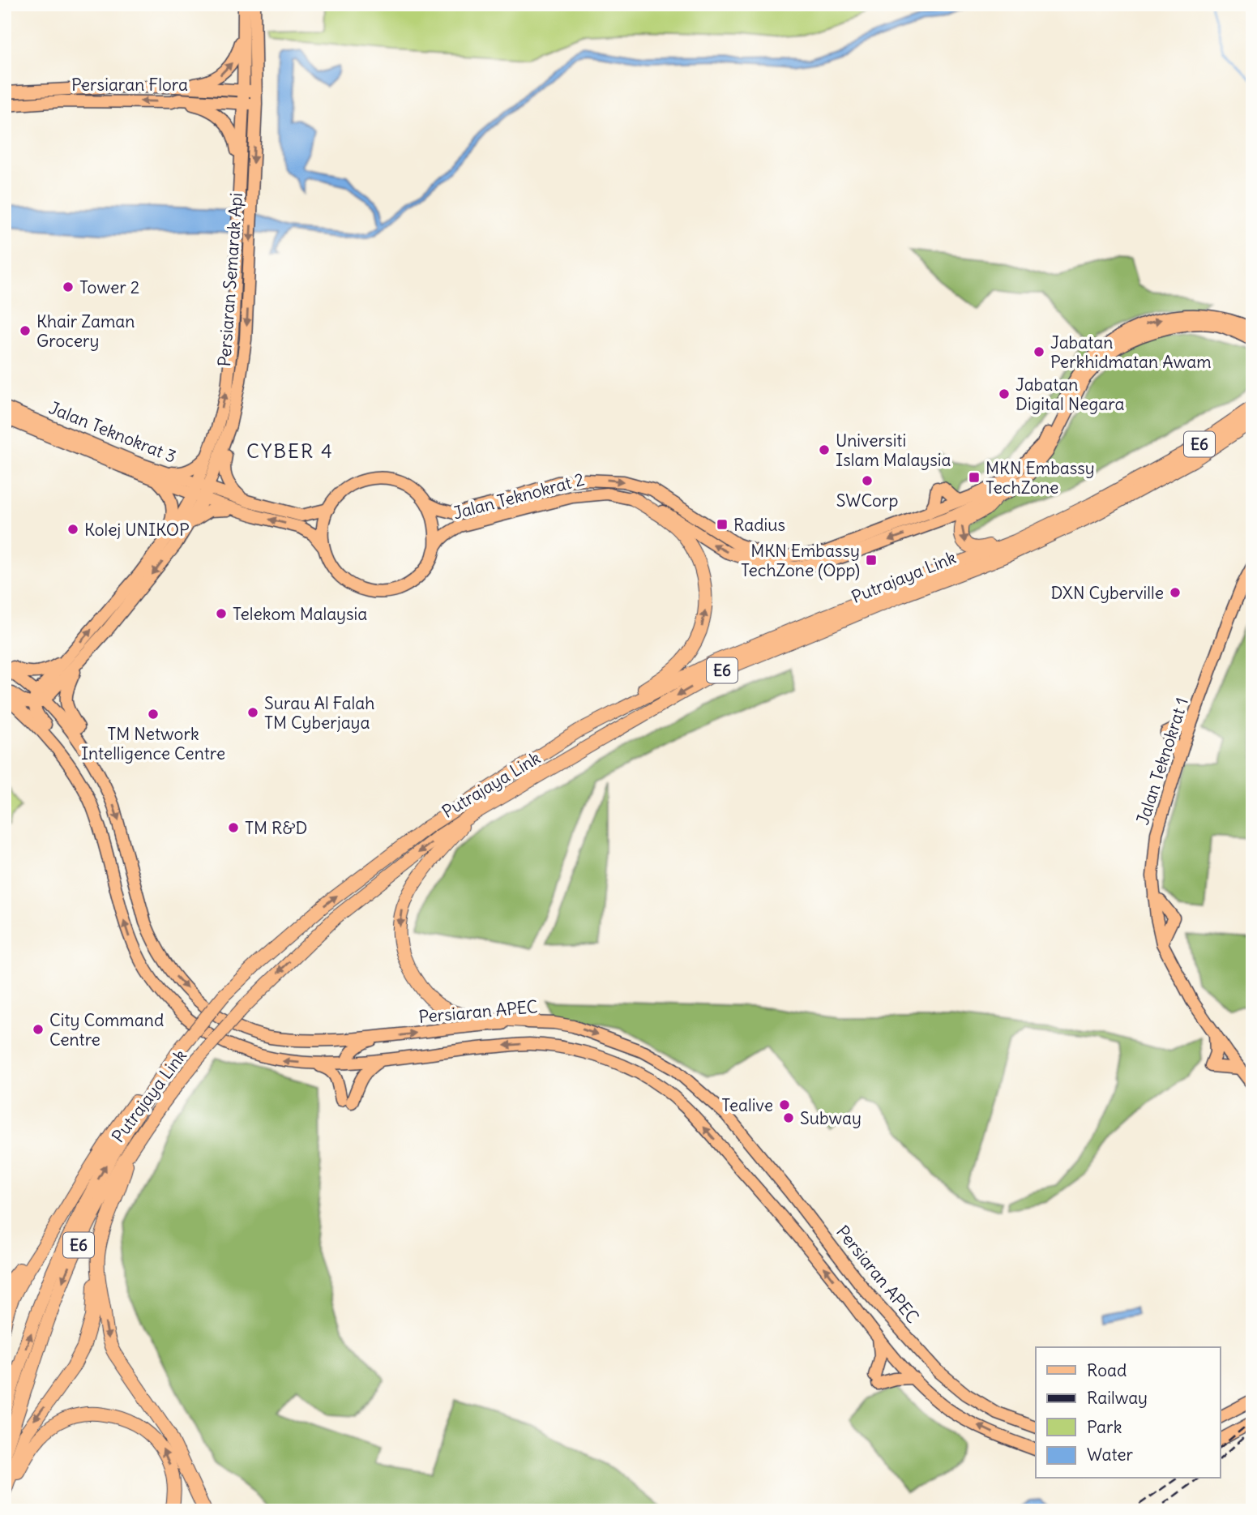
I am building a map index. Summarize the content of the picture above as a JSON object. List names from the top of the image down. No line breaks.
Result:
{"streets":{"highway":["E6","Putrajaya Link"],"main road":["Persiaran Flora","Persiaran Semarak Api","Jalan Teknokrat 3","Jalan Teknokrat 2","Jalan Teknokrat 1","Persiaran APEC"]},"crossings":[["Persiaran Flora","Persiaran Semarak Api"],["Persiaran Semarak Api","Jalan Teknokrat 3"],["Persiaran Semarak Api","Persiaran APEC"]],"districts":["CYBER 4"],"places":{"other":["Tower 2","Khair Zaman Grocery","Jabatan Perkhidmatan Awam","Jabatan Digital Negara","Universiti Islam Malaysia","SWCorp","Kolej UNIKOP","DXN Cyberville","Telekom Malaysia","Surau Al Falah TM Cyberjaya","TM Network Intelligence Centre","TM R&D","City Command Centre","Tealive","Subway"],"transit":["MKN Embassy TechZone","Radius","MKN Embassy TechZone (Opp)"]},"legend":["Road","Railway","Park","Water"]}
